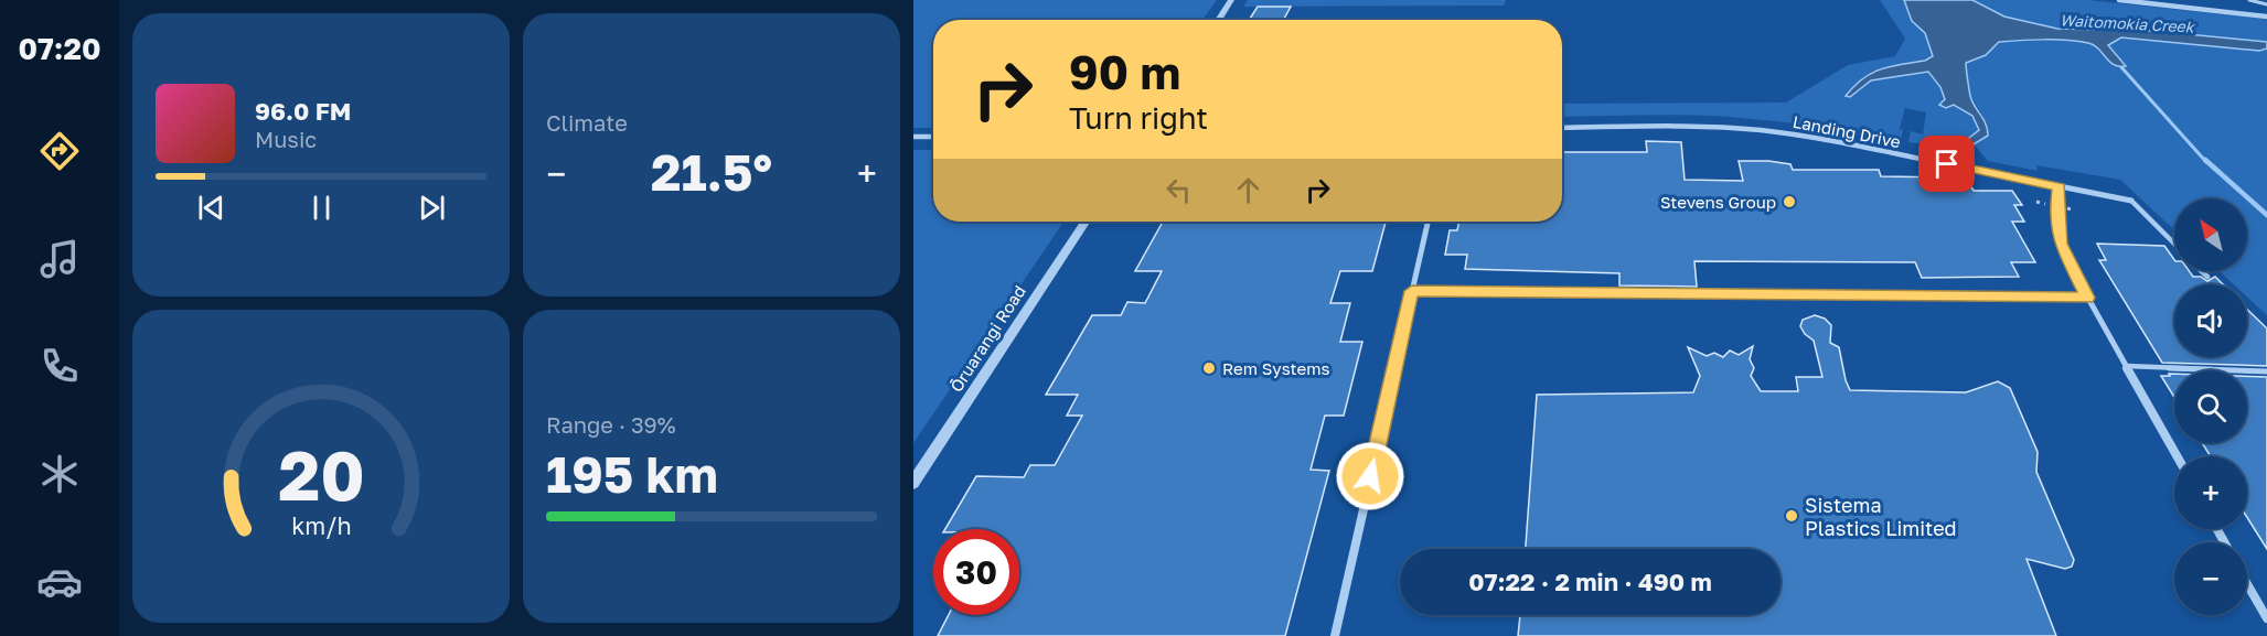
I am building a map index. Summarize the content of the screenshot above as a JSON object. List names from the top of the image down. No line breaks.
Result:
{"streets":{"street":["Landing Drive","Ōruarangi Road"]},"water":["Waitomokia Creek"],"places":["Stevens Group","Rem Systems","Sistema Plastics Limited"],"north":"top left","page":{"tabs":"07:20","tile":["Climate",["Range · 39%","195 km"]],"turn":["90 m","Turn right"],"song":["96.0 FM","Music"],"heat":["−","21.5°","+"],"map_buttons":["+","−"],"limit":"30","trip":"07:22 · 2 min · 490 m","gauge":["20","km/h"]}}
